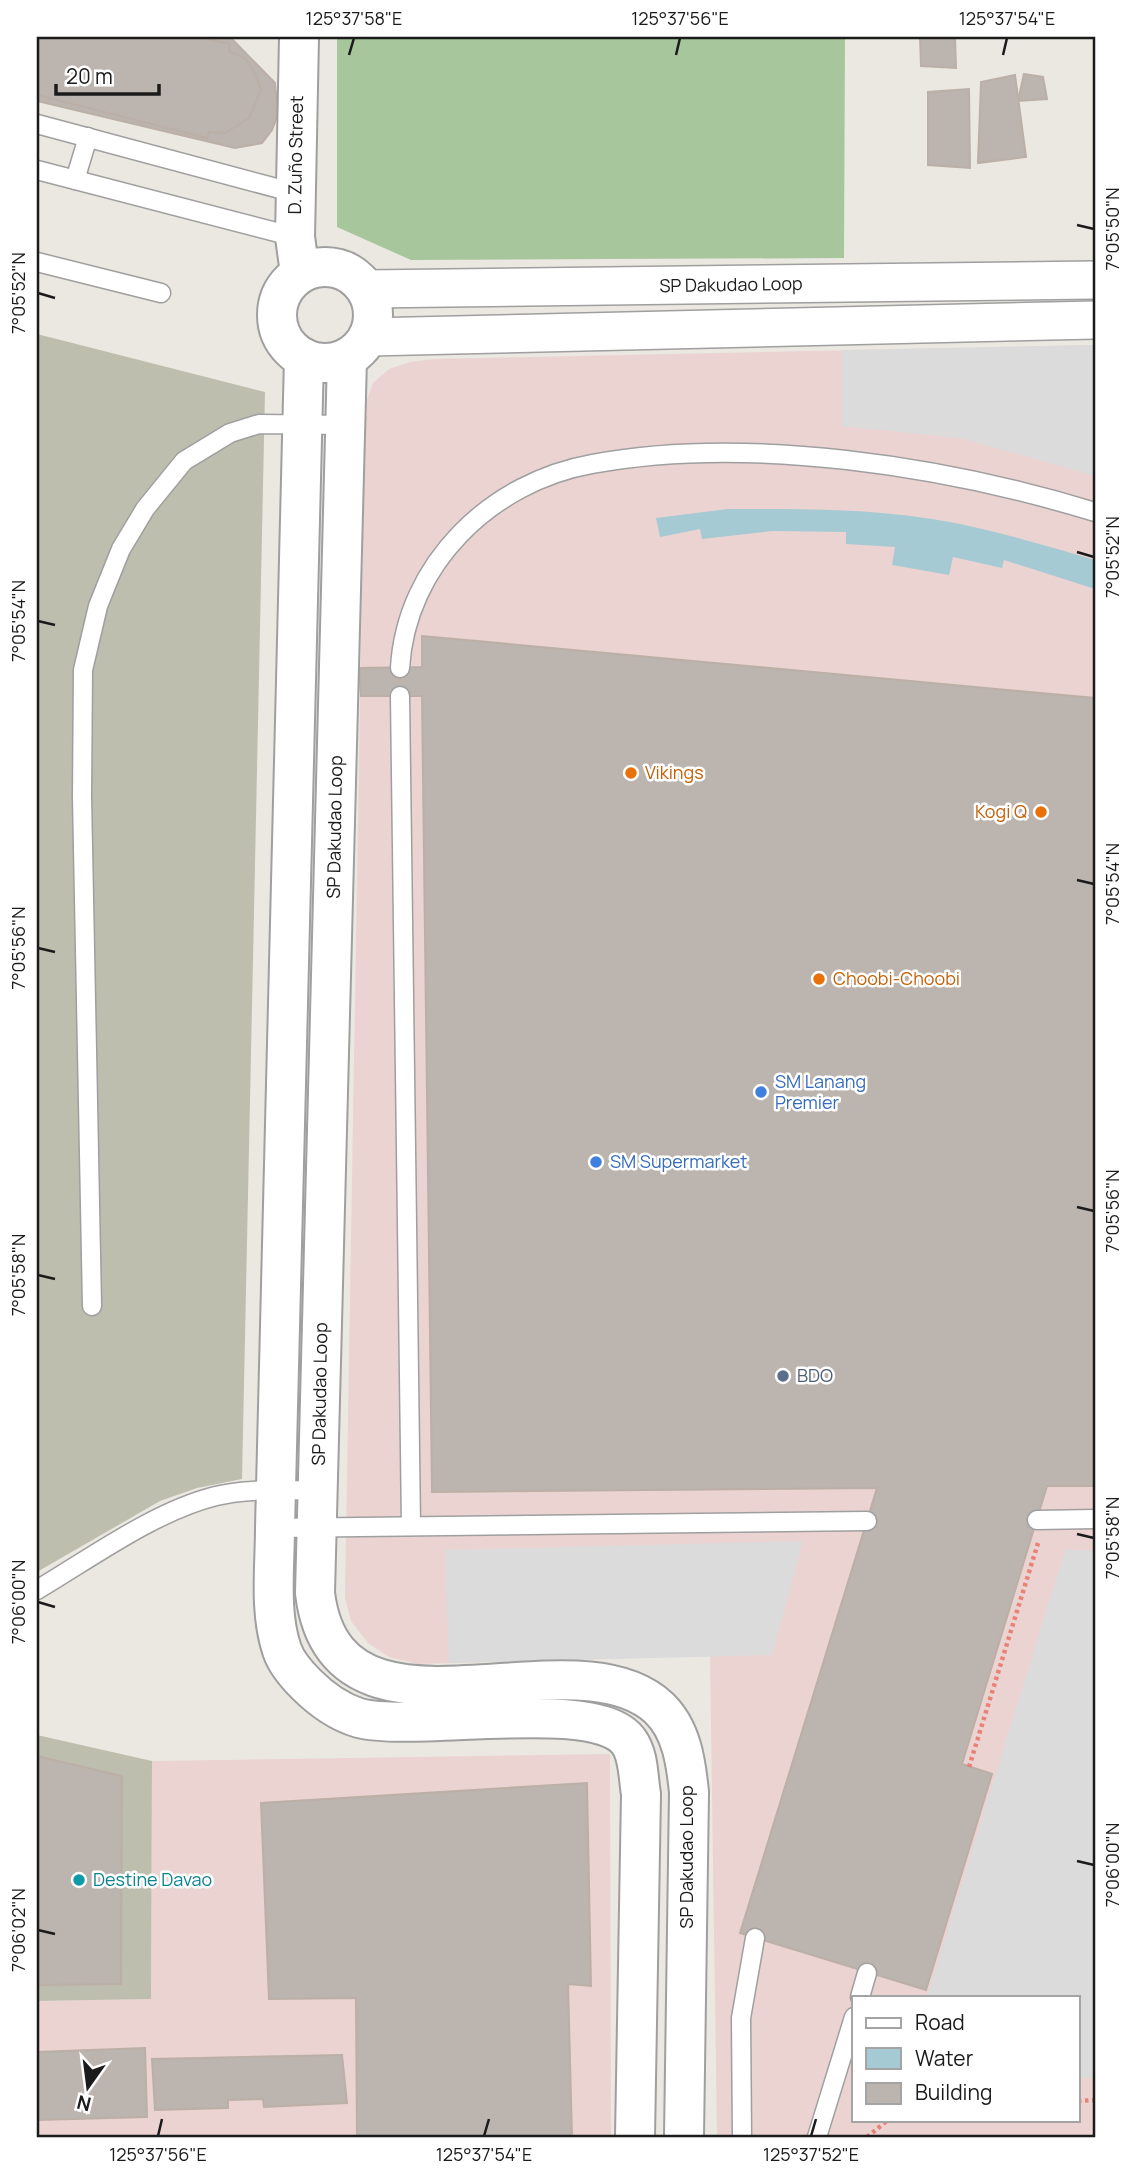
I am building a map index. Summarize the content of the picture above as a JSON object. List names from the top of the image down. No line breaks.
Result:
{"streets":{"street":["D. Zuño Street","SP Dakudao Loop"]},"crossings":[["D. Zuño Street","SP Dakudao Loop"]],"places":["Vikings","Kogi Q","Choobi-Choobi","SM Lanang Premier","SM Supermarket","BDO","Destine Davao"],"legend":["Road","Water","Building"],"scale_bar":"20 m","north":"bottom","coordinates":["125°37'58\"E","125°37'56\"E","125°37'54\"E","7°05'50\"N","7°05'52\"N","7°05'54\"N","7°05'56\"N","7°05'58\"N","7°06'00\"N","7°06'02\"N","125°37'52\"E"]}
